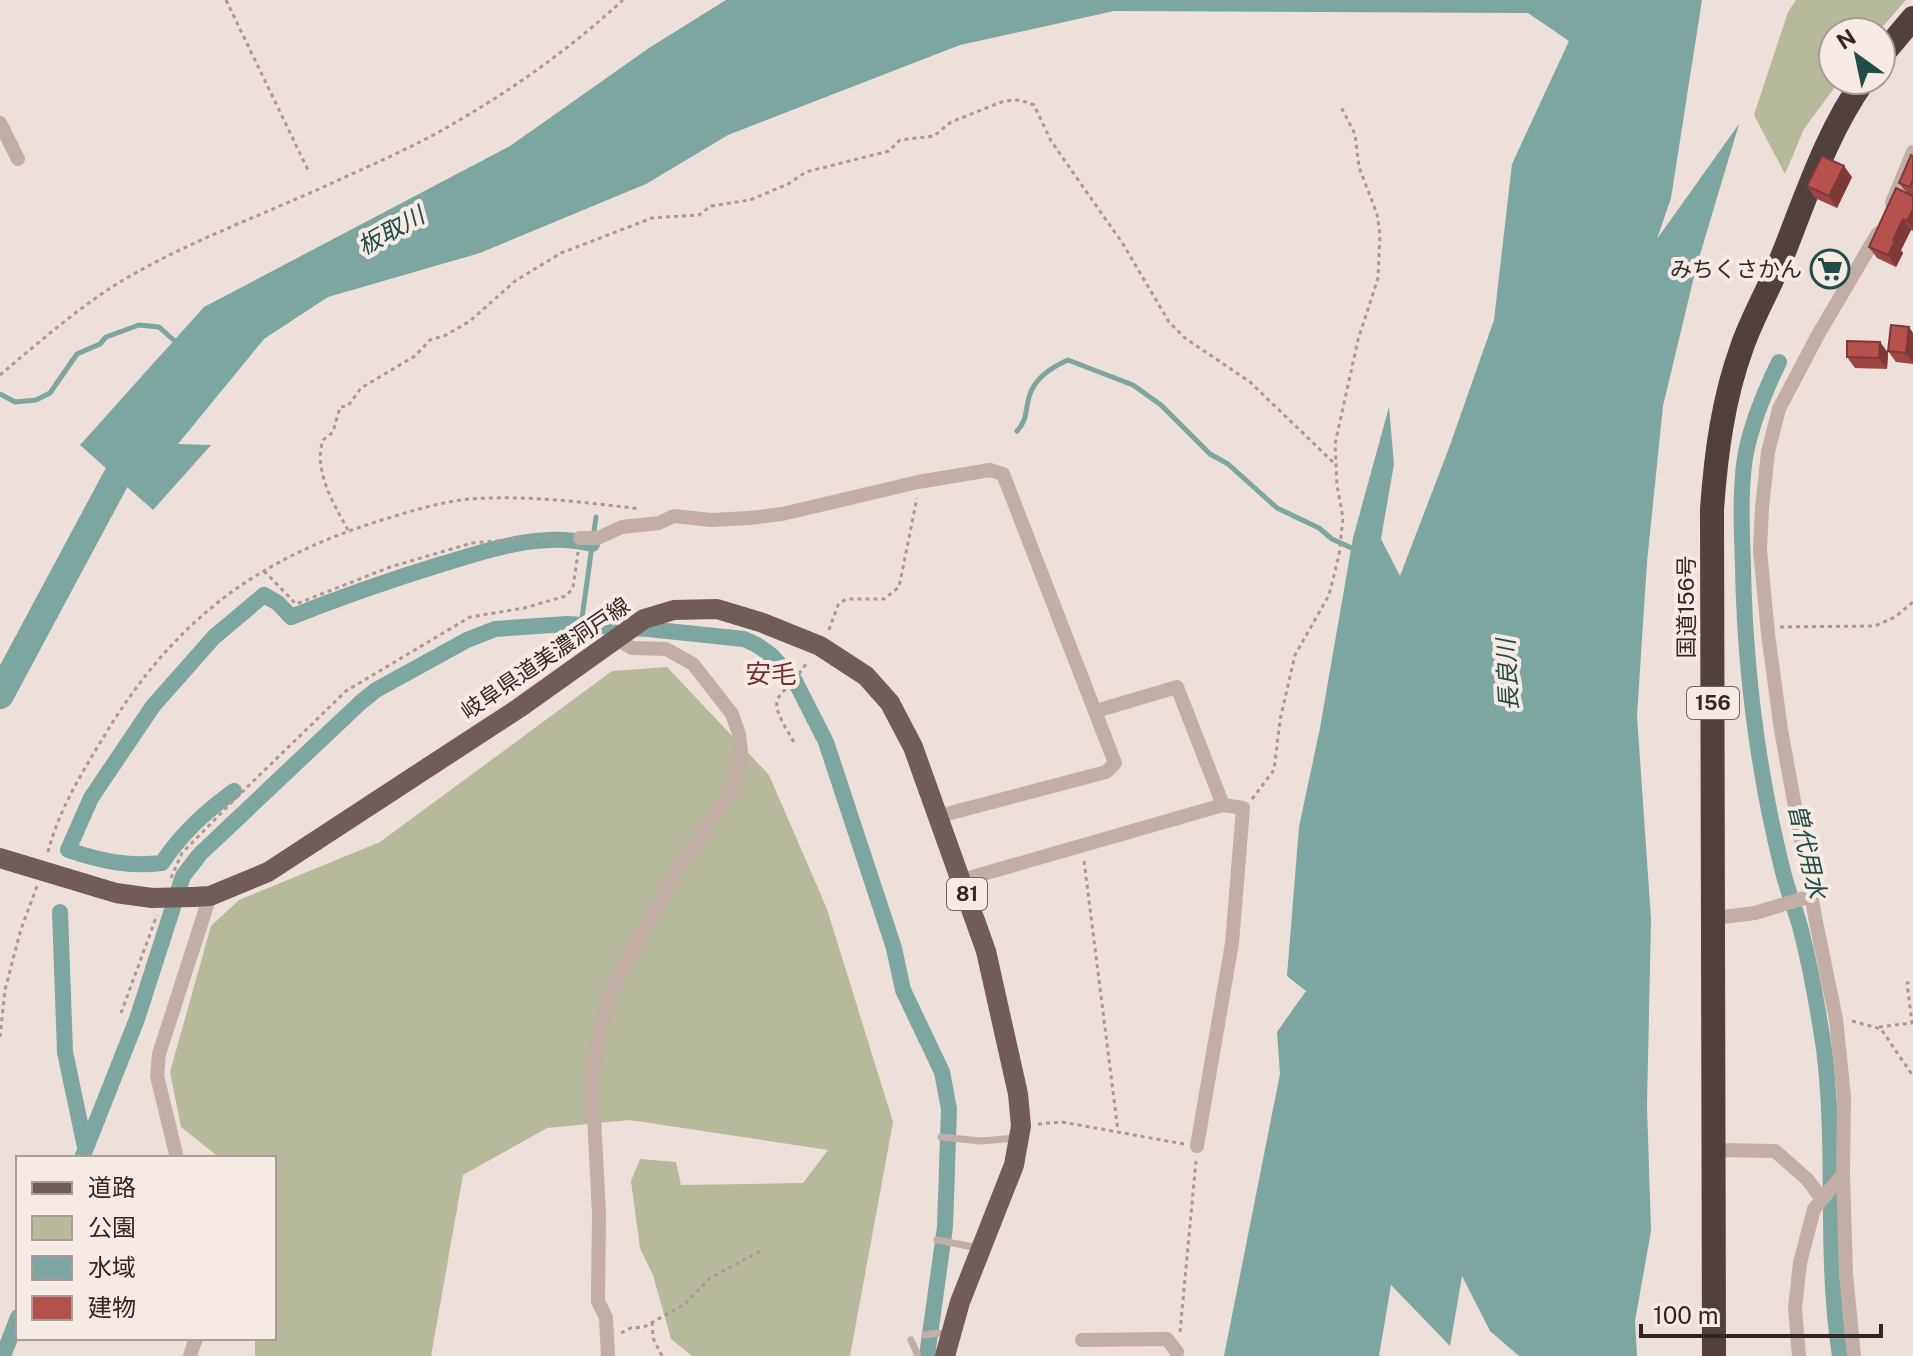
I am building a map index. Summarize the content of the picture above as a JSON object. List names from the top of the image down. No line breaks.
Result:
{"streets":{"highway":["国道156号","156"],"main road":["岐阜県道美濃洞戸線","81"]},"crossings":[["岐阜県道美濃洞戸線","81"]],"districts":["安毛"],"water":["板取川","長良川","曽代用水"],"places":{"supermarket":["みちくさかん"]},"legend":["道路","公園","水域","建物"],"scale_bar":"100 m","north":"top left"}
